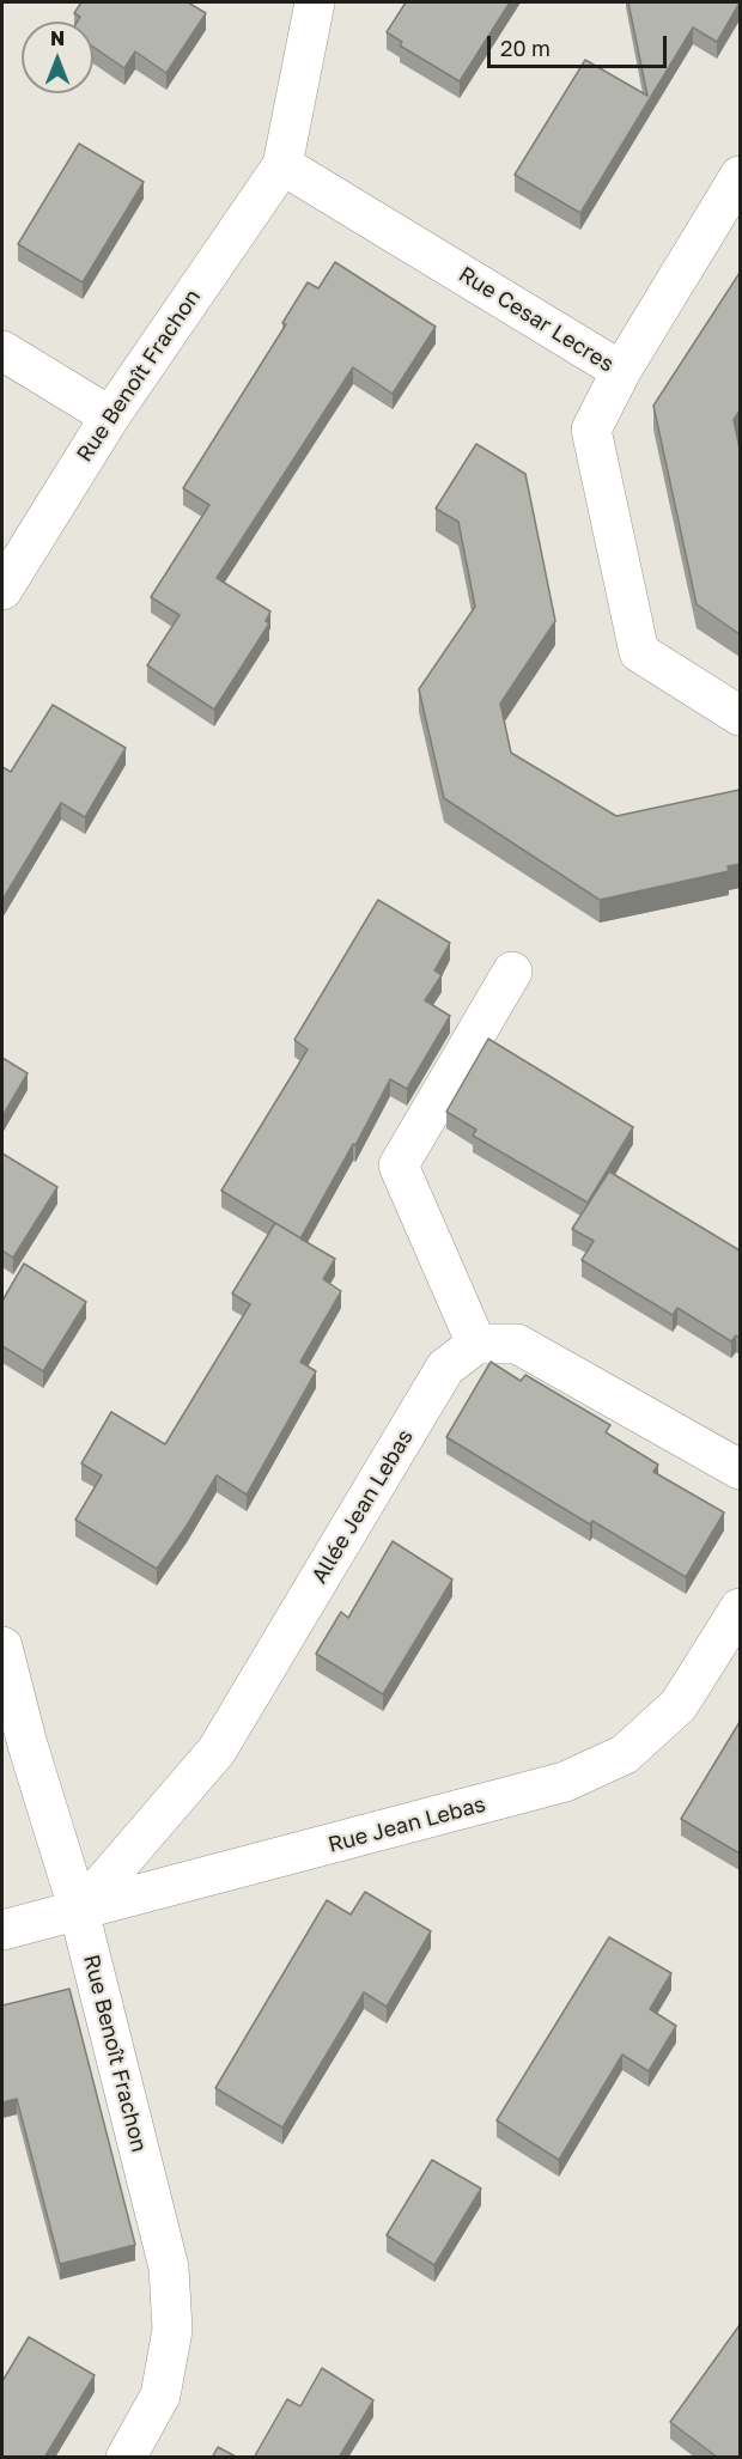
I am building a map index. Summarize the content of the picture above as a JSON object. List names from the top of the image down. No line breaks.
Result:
{"streets":{"street":["Rue Cesar Lecres","Rue Benoît Frachon","Allée Jean Lebas","Rue Jean Lebas"]},"crossings":[["Rue Cesar Lecres","Rue Benoît Frachon"],["Rue Benoît Frachon","Allée Jean Lebas"],["Rue Benoît Frachon","Rue Jean Lebas"],["Allée Jean Lebas","Rue Jean Lebas"]],"scale_bar":"20 m","north":"top"}
